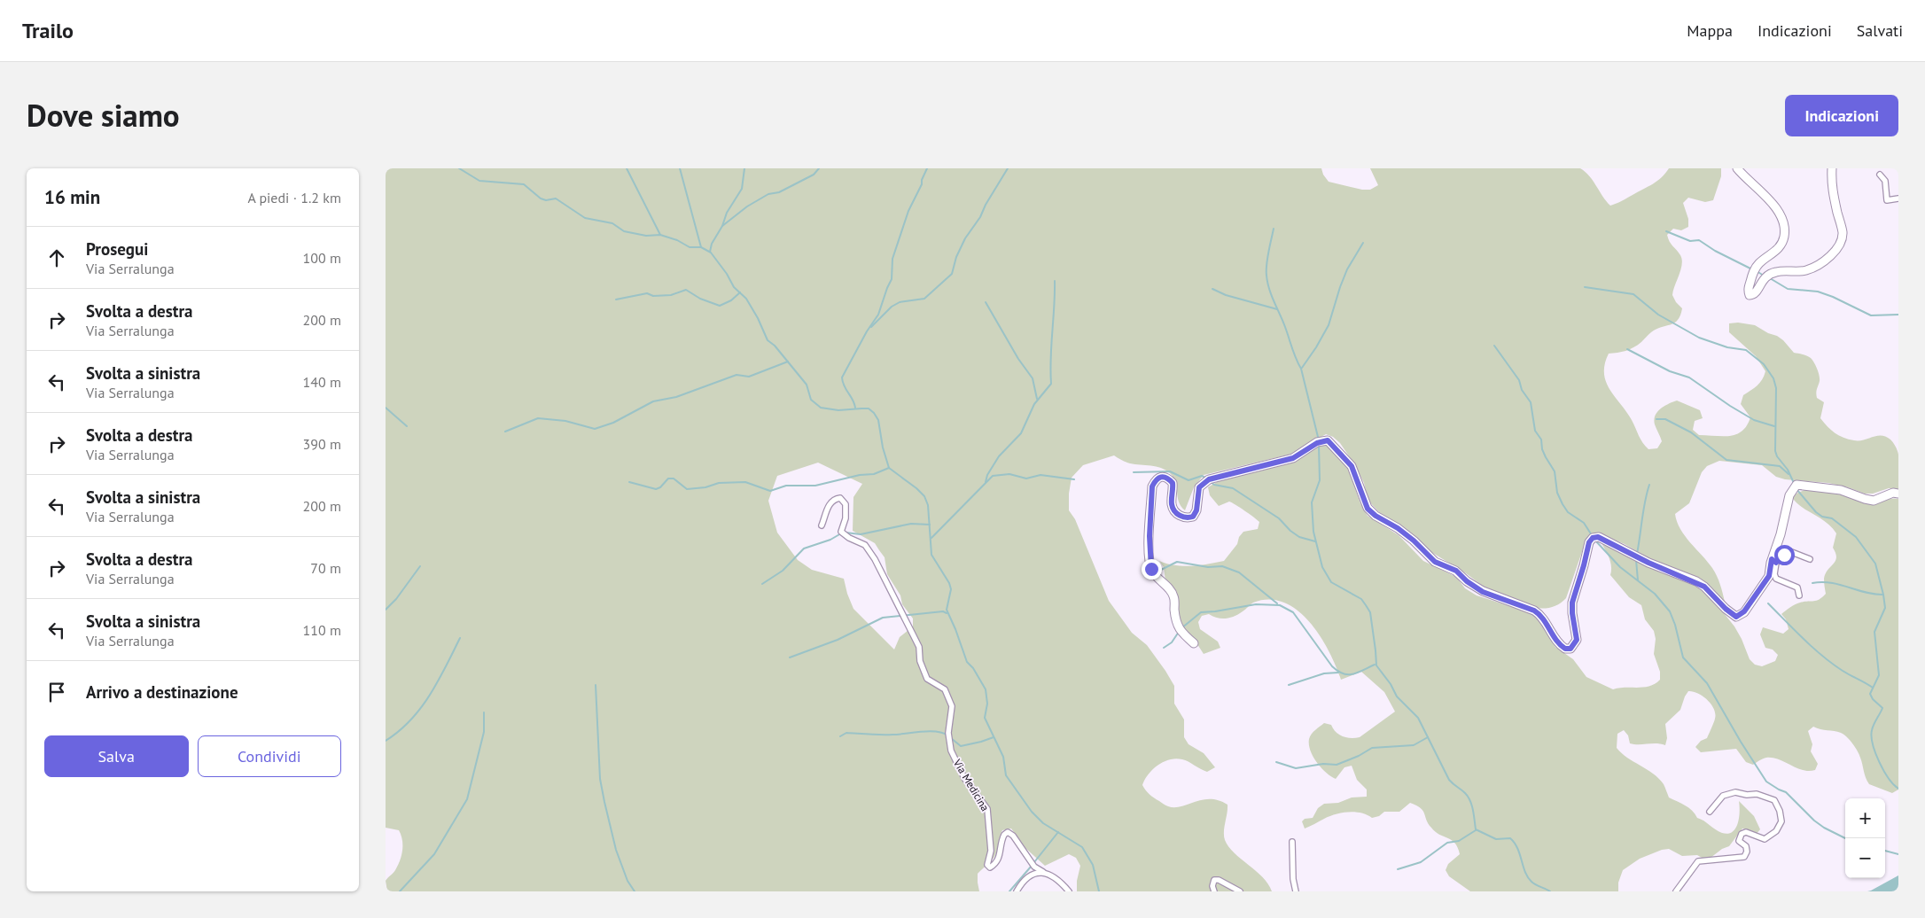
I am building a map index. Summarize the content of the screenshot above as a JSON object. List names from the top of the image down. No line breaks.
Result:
{"streets":{"street":["Via Medicina"]},"page":{"header":"Trailo","nav":["Mappa","Indicazioni","Salvati"],"title":"Dove siamo","buttons":["Indicazioni",["Salva","Condividi"]],"heading":["16 min","A piedi · 1.2 km"],"list":[["Prosegui","Via Serralunga","100 m"],["Svolta a destra","Via Serralunga","200 m"],["Svolta a sinistra","Via Serralunga","140 m"],["Svolta a destra","Via Serralunga","390 m"],["Svolta a sinistra","Via Serralunga","200 m"],["Svolta a destra","Via Serralunga","70 m"],["Svolta a sinistra","Via Serralunga","110 m"],"Arrivo a destinazione"],"map_buttons":["+","−"]}}
